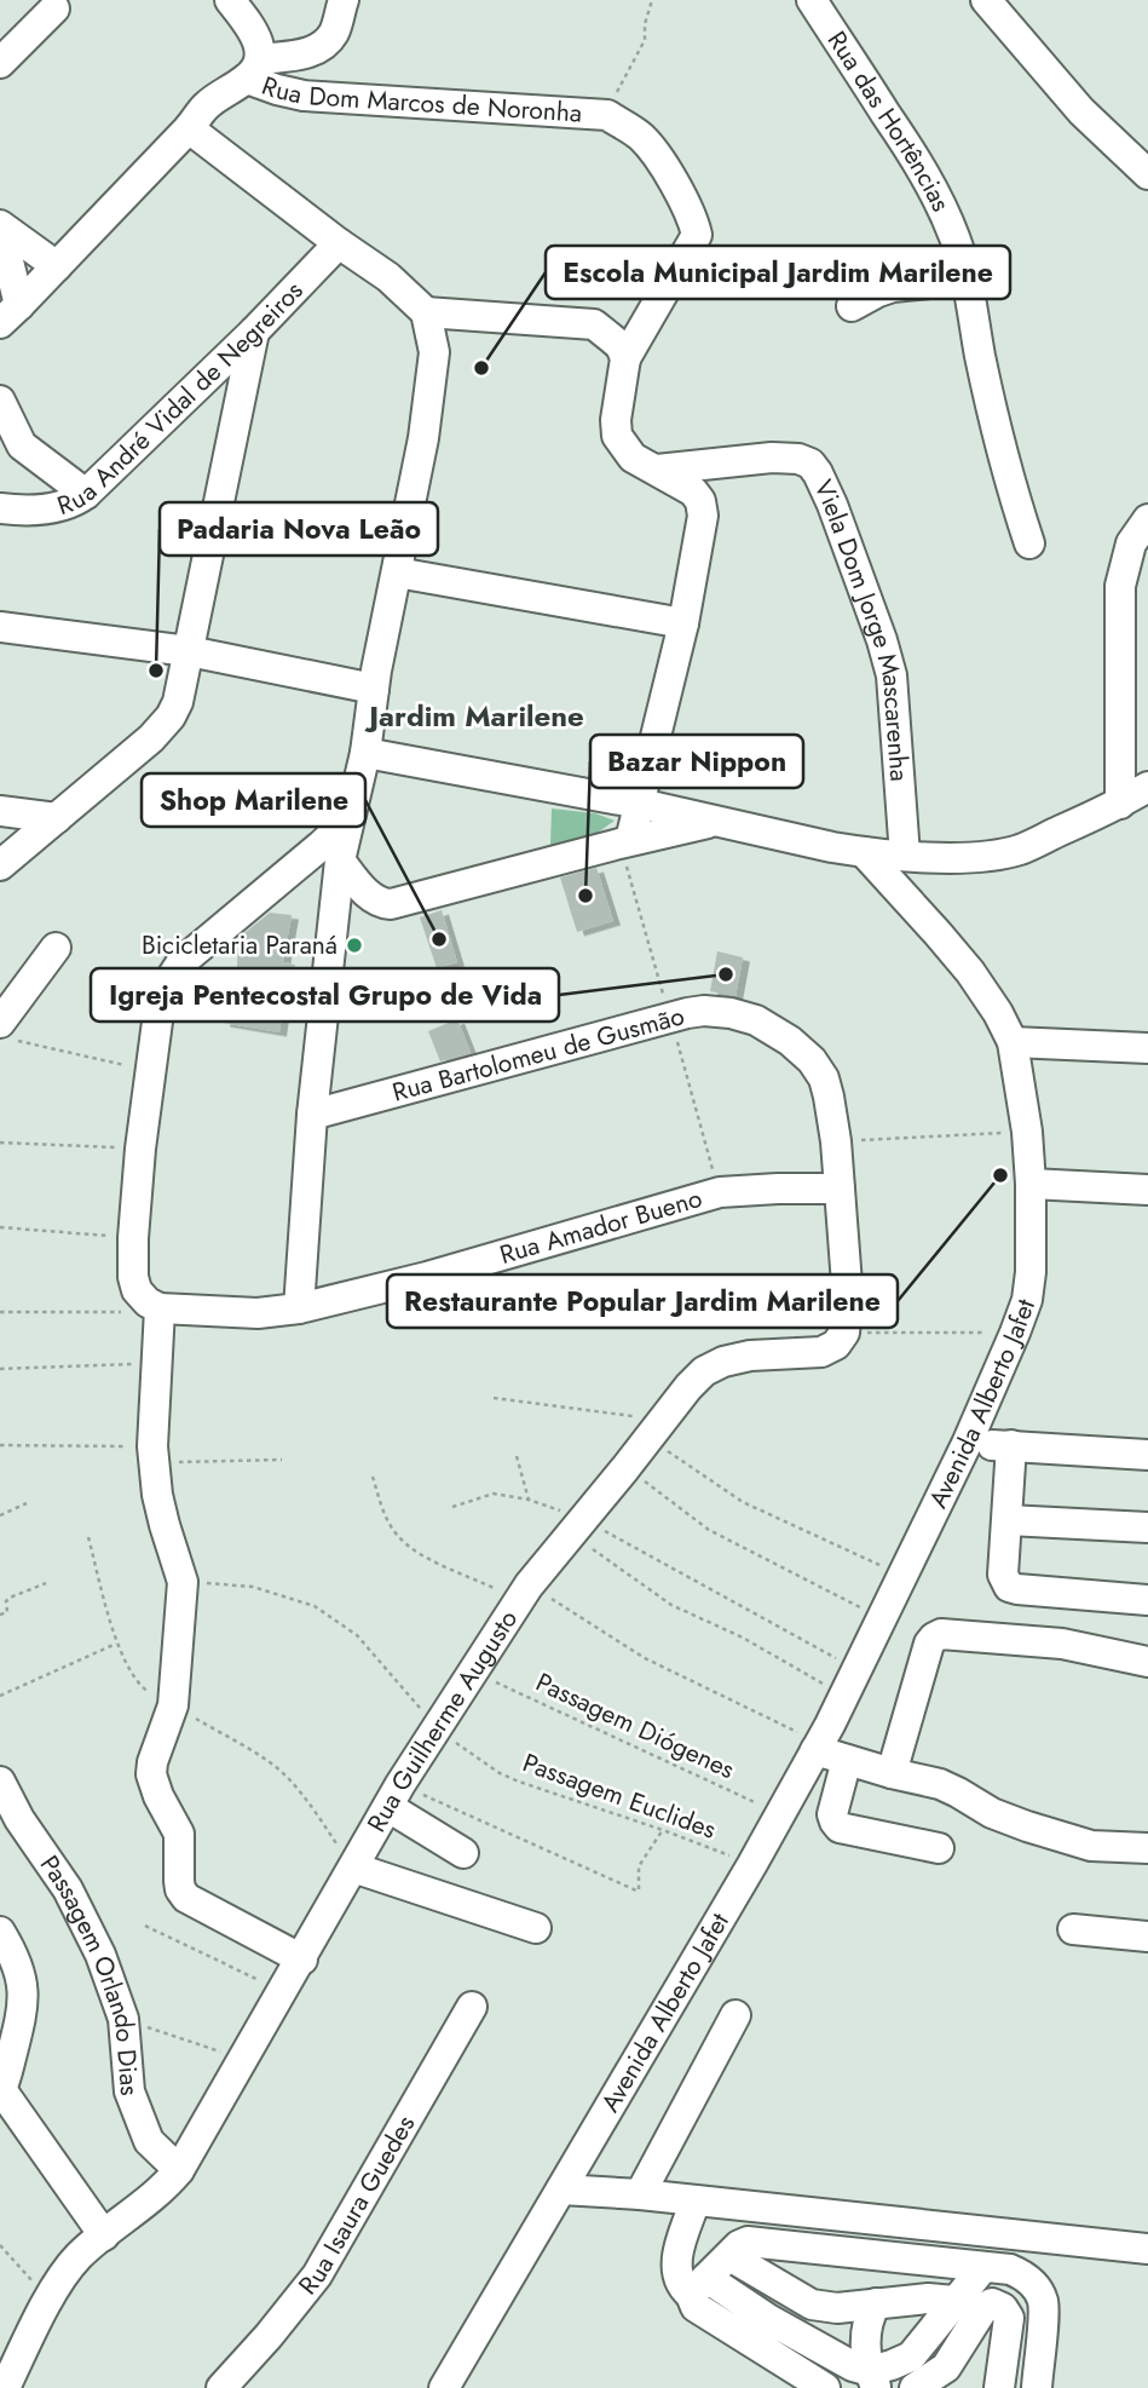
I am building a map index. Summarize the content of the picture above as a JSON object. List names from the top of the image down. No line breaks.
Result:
{"streets":{"street":["Rua Dom Marcos de Noronha","Rua das Hortências","Rua André Vidal de Negreiros","Viela Dom Jorge Mascarenha","Rua Bartolomeu de Gusmão","Rua Amador Bueno","Avenida Alberto Jafet","Rua Guilherme Augusto","Passagem Orlando Dias","Rua Isaura Guedes"],"path":["Passagem Diógenes","Passagem Euclides"]},"crossings":[["Rua Bartolomeu de Gusmão","Rua Amador Bueno"],["Rua Bartolomeu de Gusmão","Rua Guilherme Augusto"],["Avenida Alberto Jafet","Passagem Diógenes"],["Avenida Alberto Jafet","Passagem Euclides"],["Rua Guilherme Augusto","Passagem Diógenes"],["Rua Guilherme Augusto","Passagem Euclides"],["Rua Guilherme Augusto","Passagem Orlando Dias"]],"districts":["Jardim Marilene"],"places":["Escola Municipal Jardim Marilene","Padaria Nova Leão","Bazar Nippon","Shop Marilene","Bicicletaria Paraná","Igreja Pentecostal Grupo de Vida","Restaurante Popular Jardim Marilene"]}
